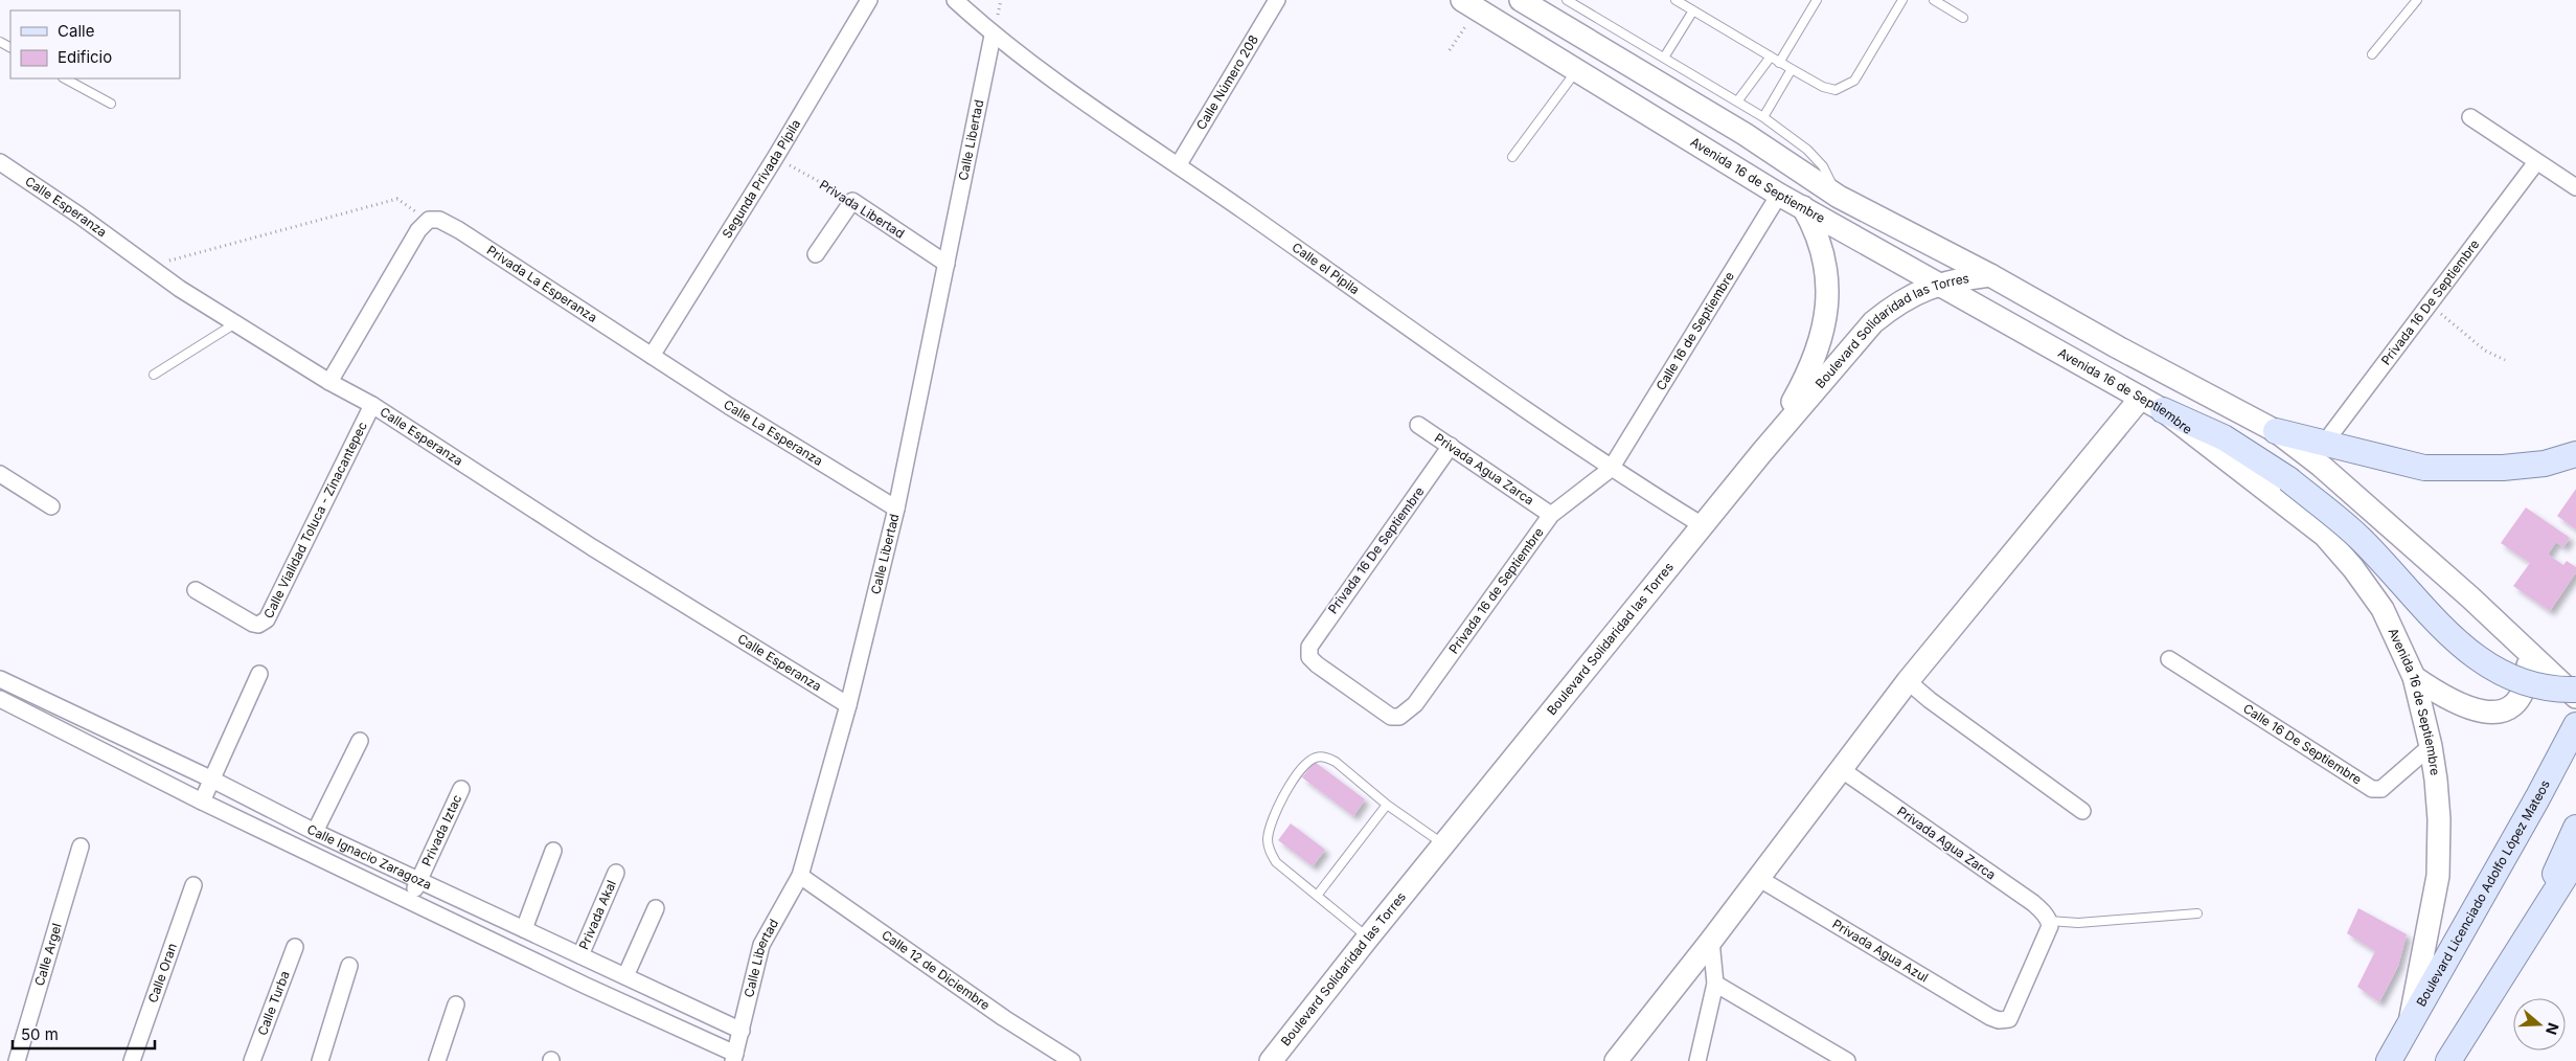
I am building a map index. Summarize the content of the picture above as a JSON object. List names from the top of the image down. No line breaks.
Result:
{"streets":{"main road":["Avenida 16 de Septiembre","Boulevard Solidaridad las Torres","Boulevard Licenciado Adolfo López Mateos"],"street":["Calle Número 208","Calle Libertad","Segunda Privada Pípila","Calle Esperanza","Privada Libertad","Calle el Pípila","Privada La Esperanza","Privada 16 De Septiembre","Calle 16 de Septiembre","Calle La Esperanza","Privada Agua Zarca","Calle Vialidad Toluca - Zinacantepec","Privada 16 de Septiembre","Calle 16 De Septiembre","Privada Iztac","Calle Ignacio Zaragoza","Privada Akal","Privada Agua Azul","Calle Argel","Calle 12 de Diciembre","Calle Oran","Calle Turba"]},"crossings":[["Calle Número 208","Calle el Pípila"],["Calle Libertad","Calle Esperanza"],["Calle Libertad","Privada Libertad"],["Calle Libertad","Calle el Pípila"],["Calle Libertad","Calle La Esperanza"],["Calle Libertad","Calle Ignacio Zaragoza"],["Calle Libertad","Calle 12 de Diciembre"],["Segunda Privada Pípila","Privada Libertad"],["Segunda Privada Pípila","Privada La Esperanza"],["Segunda Privada Pípila","Calle La Esperanza"],["Avenida 16 de Septiembre","Calle 16 de Septiembre"],["Avenida 16 de Septiembre","Boulevard Solidaridad las Torres"],["Avenida 16 de Septiembre","Calle 16 De Septiembre"],["Avenida 16 de Septiembre","Boulevard Licenciado Adolfo López Mateos"],["Calle Esperanza","Calle Vialidad Toluca - Zinacantepec"],["Calle el Pípila","Calle 16 de Septiembre"],["Calle el Pípila","Boulevard Solidaridad las Torres"],["Calle el Pípila","Privada 16 de Septiembre"],["Privada La Esperanza","Calle La Esperanza"],["Privada 16 De Septiembre","Privada Agua Zarca"],["Privada 16 De Septiembre","Privada 16 de Septiembre"],["Calle 16 de Septiembre","Privada 16 de Septiembre"],["Privada Agua Zarca","Privada 16 de Septiembre"],["Privada Agua Zarca","Privada Agua Azul"],["Privada Iztac","Calle Ignacio Zaragoza"],["Calle Ignacio Zaragoza","Privada Akal"]],"legend":["Calle","Edificio"],"scale_bar":"50 m","north":"right"}
